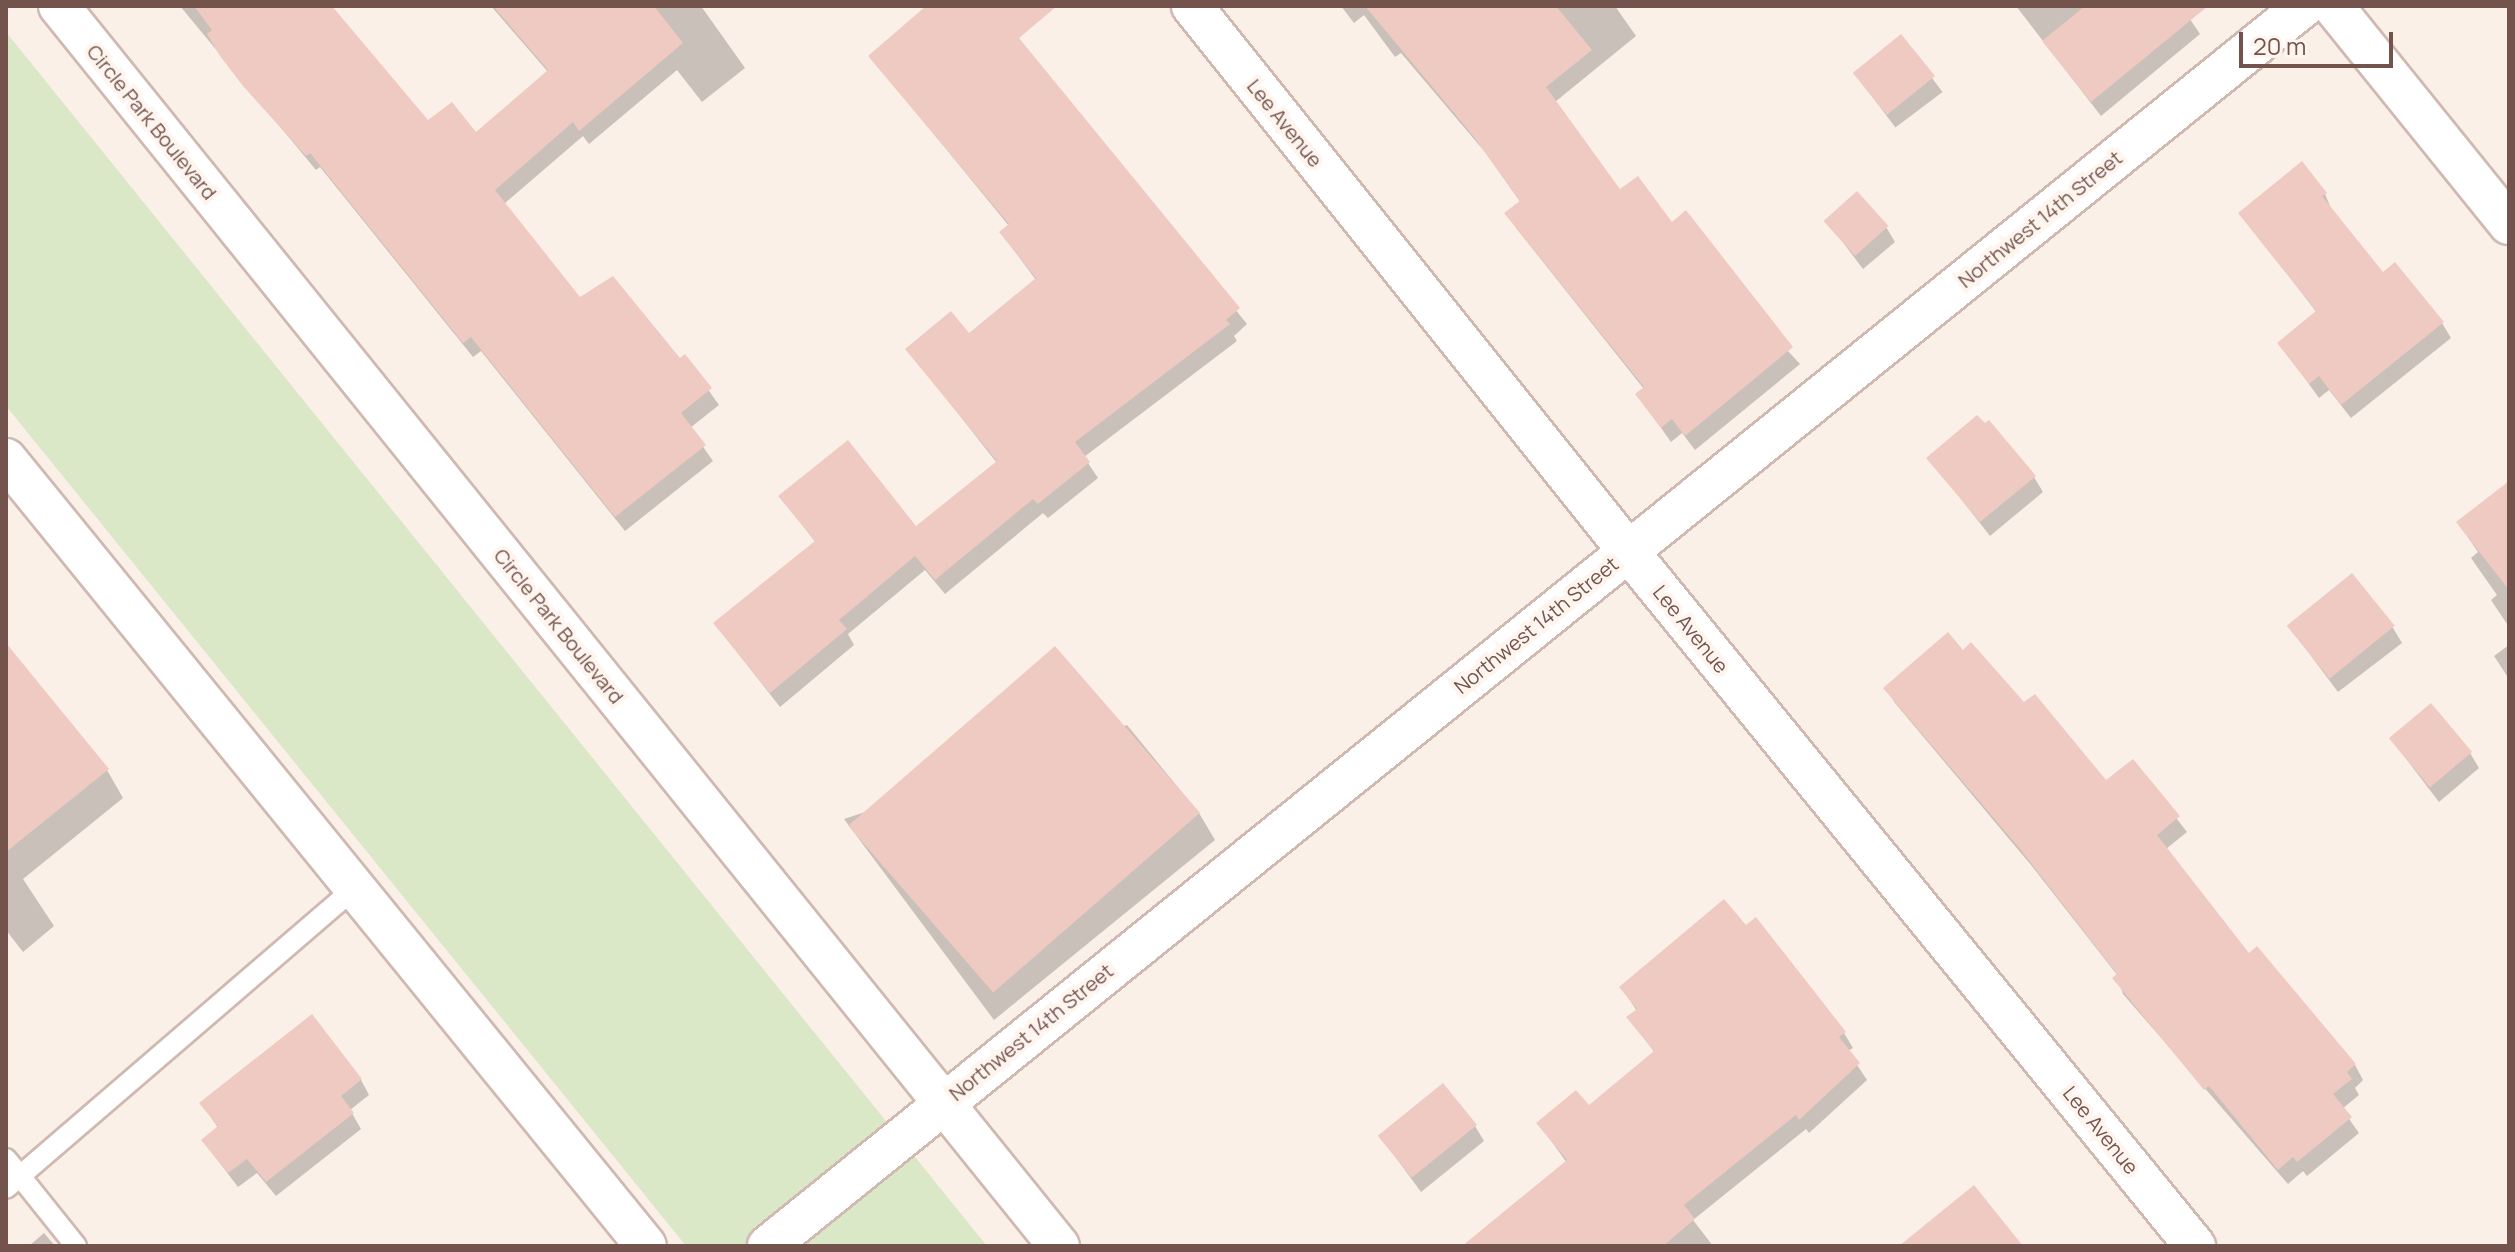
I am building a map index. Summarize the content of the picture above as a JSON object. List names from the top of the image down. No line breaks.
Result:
{"streets":{"street":["Circle Park Boulevard","Lee Avenue","Northwest 14th Street"]},"crossings":[["Circle Park Boulevard","Northwest 14th Street"],["Lee Avenue","Northwest 14th Street"]],"scale_bar":"20 m"}
